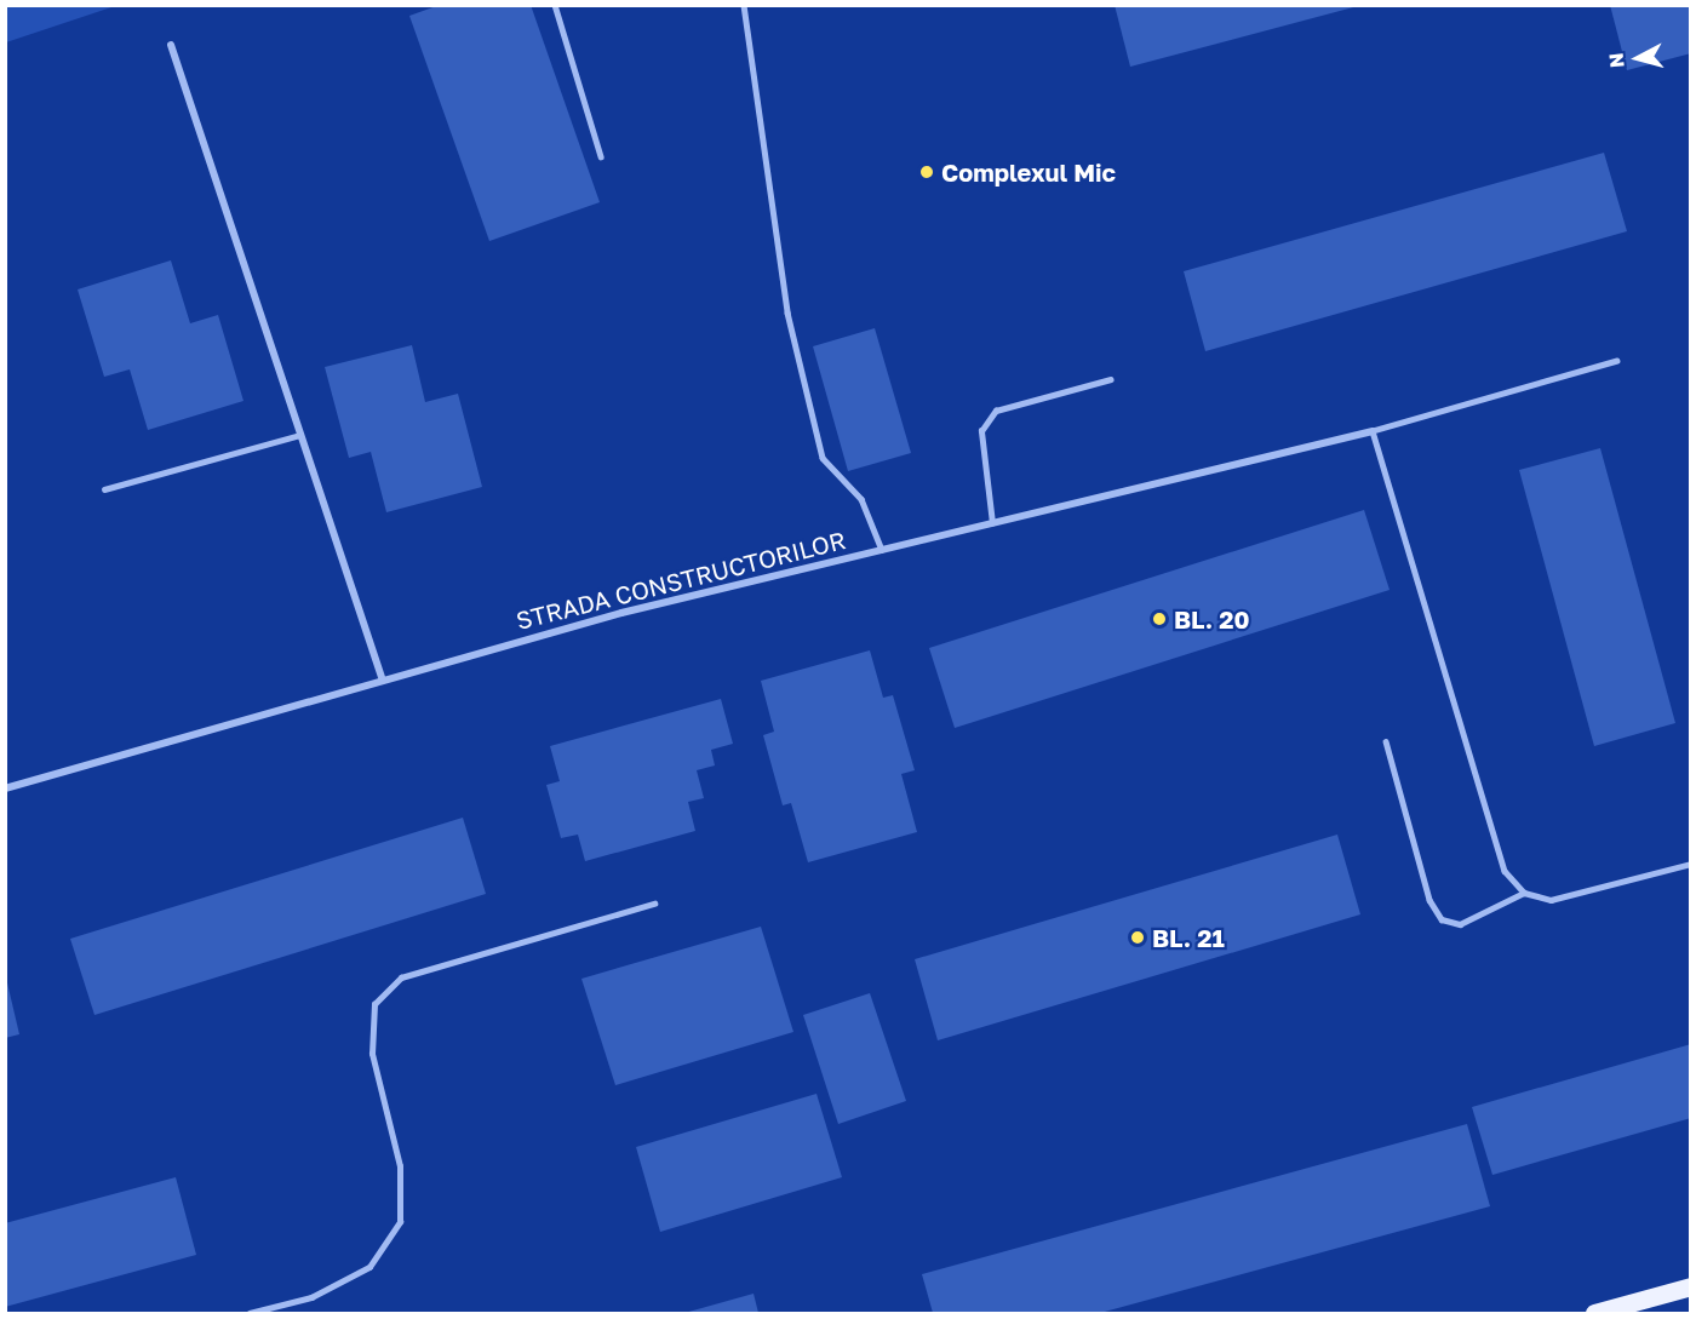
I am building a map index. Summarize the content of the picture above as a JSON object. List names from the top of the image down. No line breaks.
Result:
{"streets":{"street":["STRADA CONSTRUCTORILOR"]},"places":["Complexul Mic","BL. 20","BL. 21"],"north":"left"}
